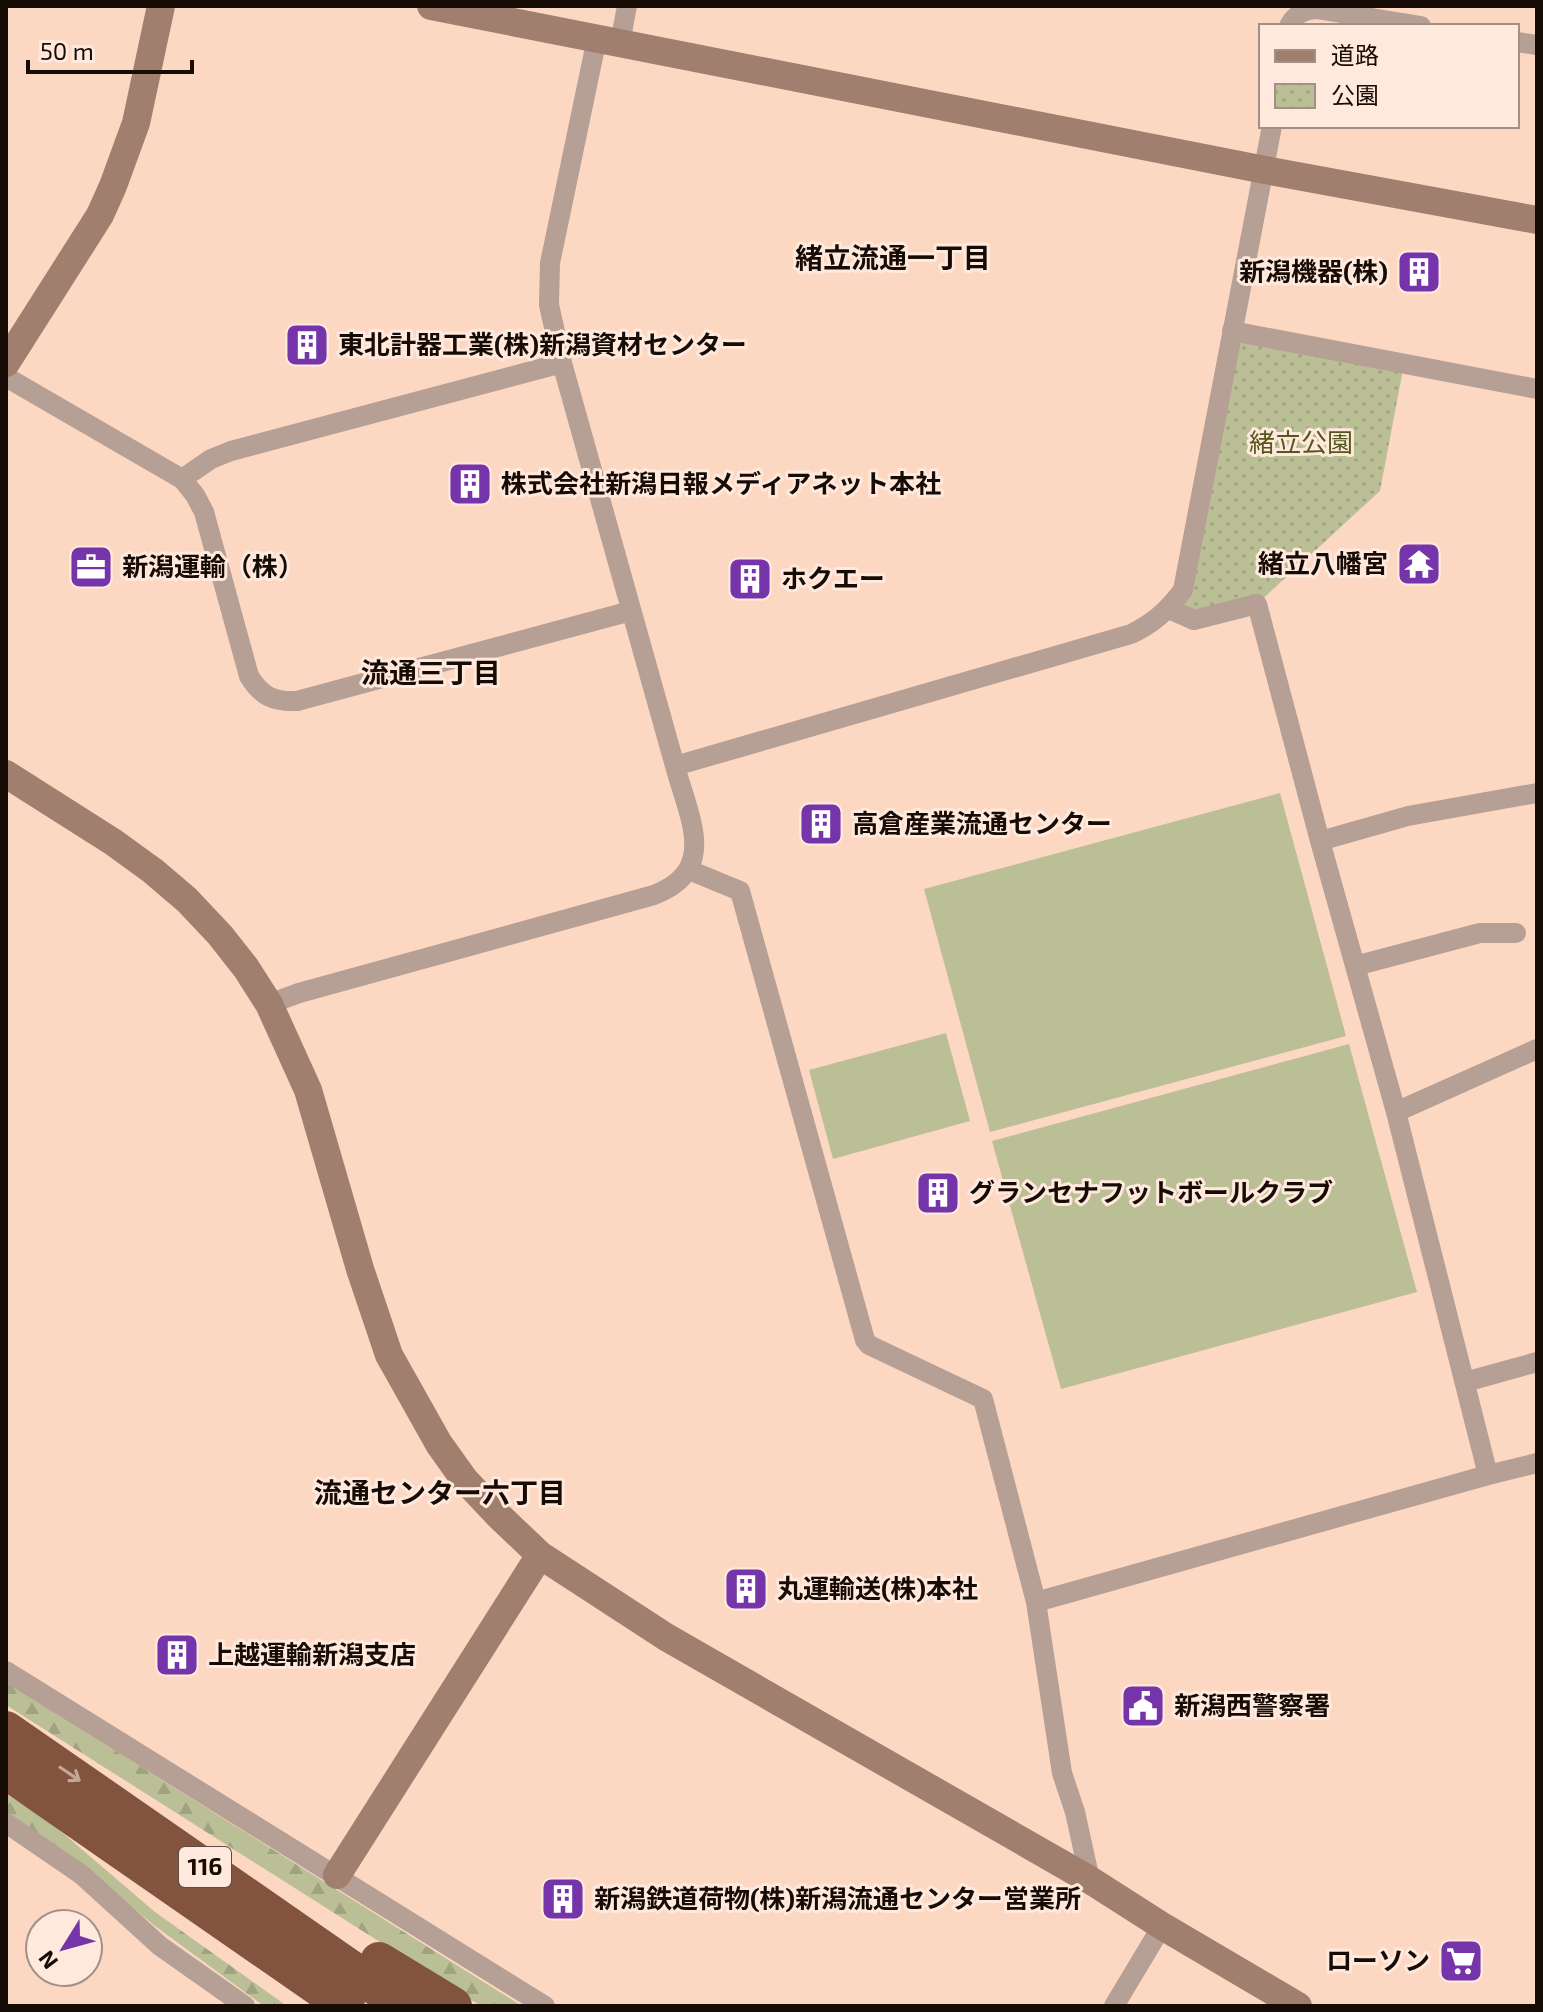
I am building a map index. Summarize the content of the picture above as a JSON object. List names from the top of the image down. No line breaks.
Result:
{"streets":{"highway":["116"]},"districts":["緒立流通一丁目","流通三丁目","流通センター六丁目"],"parks":["緒立公園"],"places":{"building":["新潟機器(株)","東北計器工業(株)新潟資材センター","株式会社新潟日報メディアネット本社","ホクエー","高倉産業流通センター","グランセナフットボールクラブ","丸運輸送(株)本社","上越運輸新潟支店","新潟鉄道荷物(株)新潟流通センター営業所"],"temple":["緒立八幡宮"],"office":["新潟運輸（株）"],"public building":["新潟西警察署"],"supermarket":["ローソン"]},"legend":["道路","公園"],"scale_bar":"50 m","north":"bottom left"}
